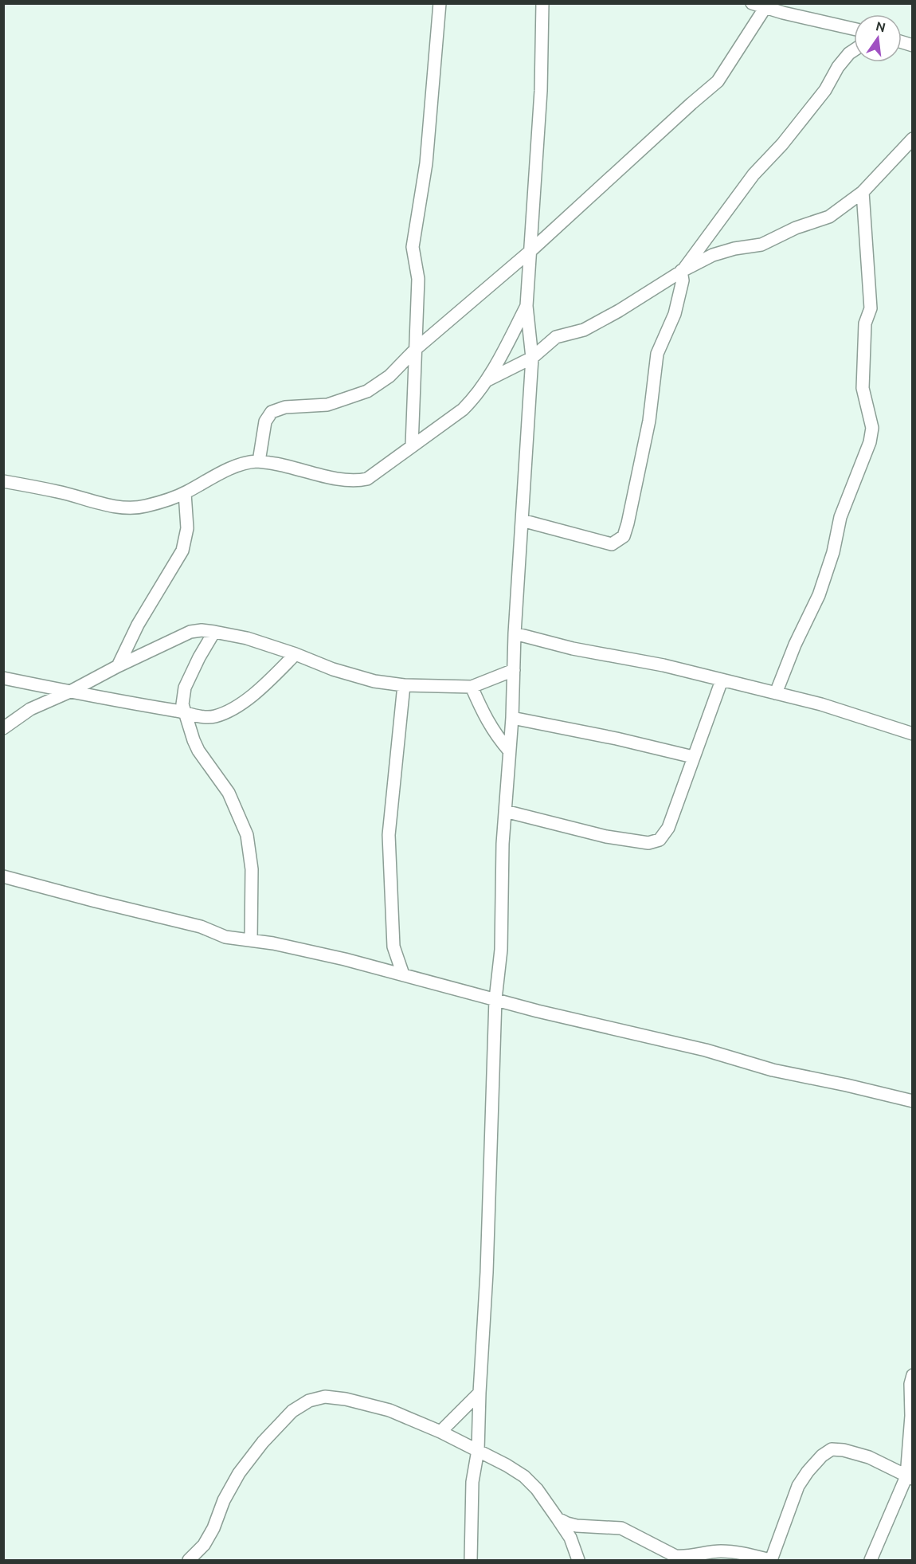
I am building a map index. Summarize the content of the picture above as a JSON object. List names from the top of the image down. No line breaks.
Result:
{"north":"top"}
